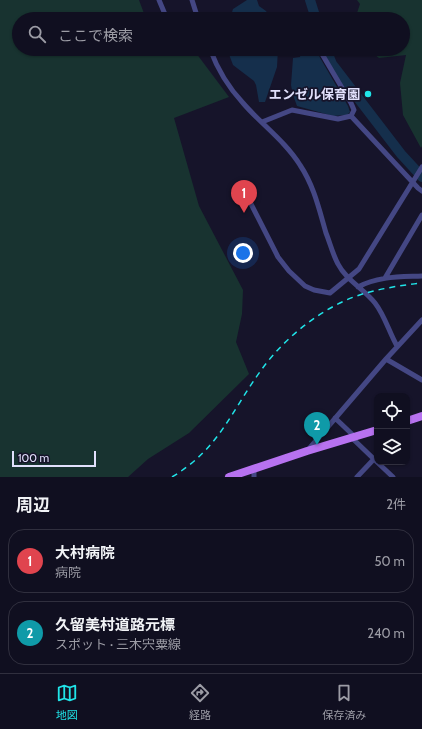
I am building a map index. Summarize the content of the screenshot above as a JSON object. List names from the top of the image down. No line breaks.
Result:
{"places":["エンゼル保育園"],"scale_bar":"100 m","page":{"search":"ここで検索","pins":["1","2"],"scale":"100 m","heading":["周辺","2件"],"list":[{"mark":"1","name":"大村病院","note":"病院","value":"50 m"},{"mark":"2","name":"久留美村道路元標","note":"スポット · 三木宍粟線","value":"240 m"}],"nav":["地図","経路","保存済み"]}}
